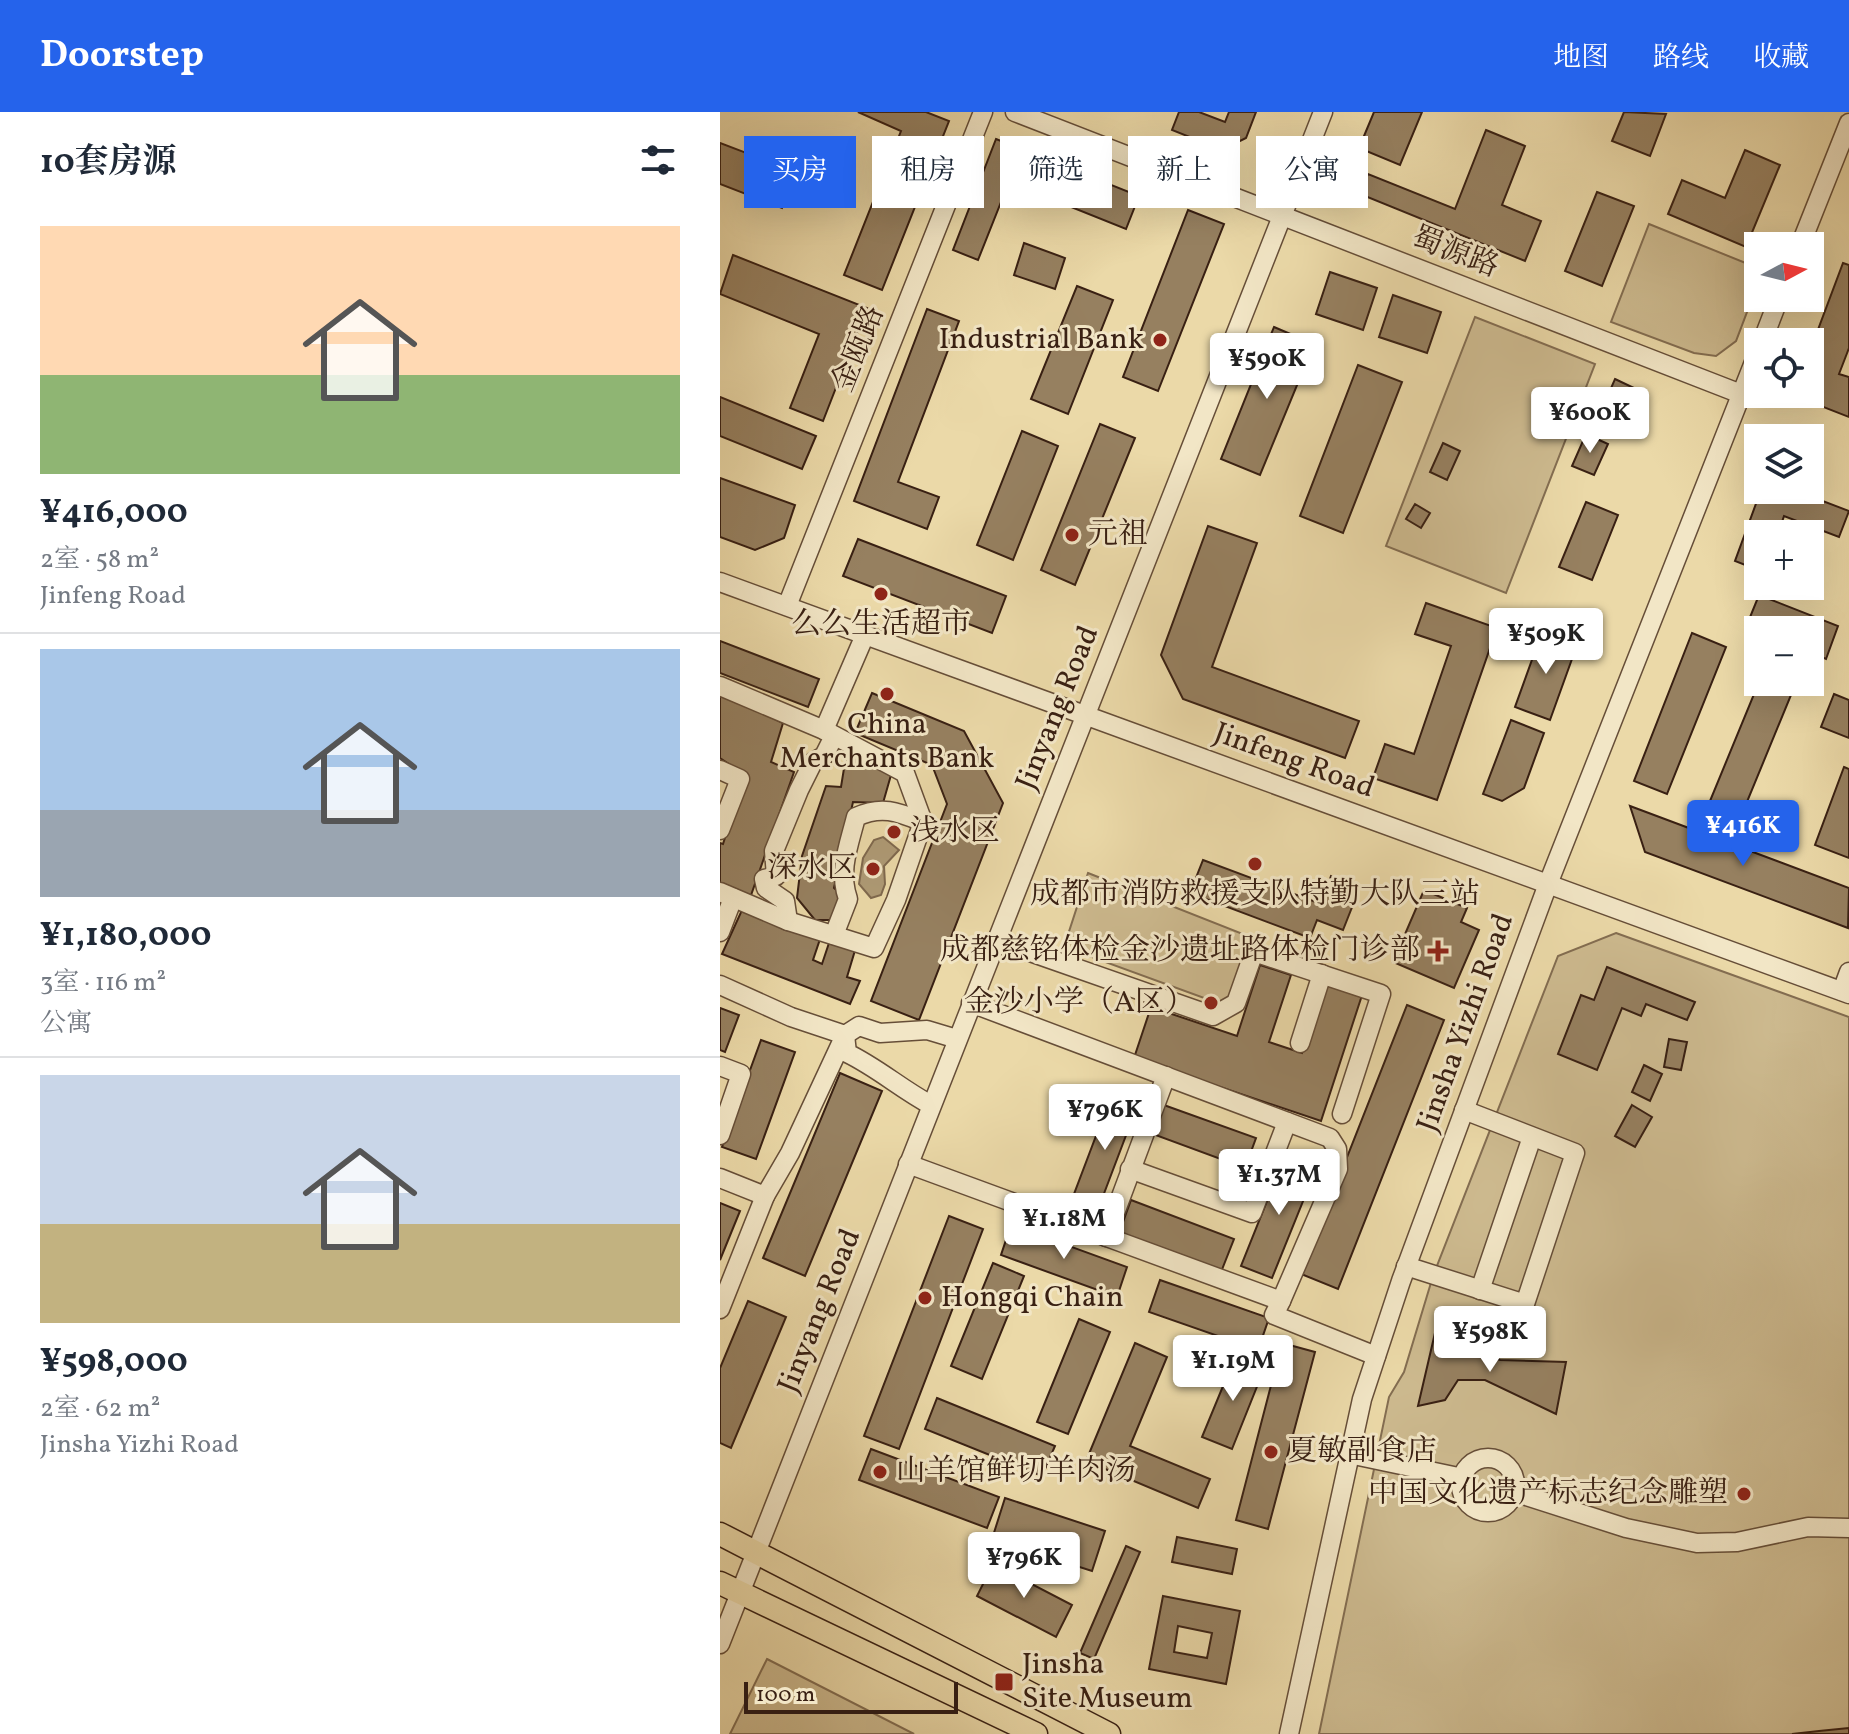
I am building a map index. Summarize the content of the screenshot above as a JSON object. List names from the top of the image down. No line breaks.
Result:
{"streets":{"street":["蜀源路","金瓯路","Jinyang Road","Jinfeng Road","Jinsha Yizhi Road"]},"crossings":[["蜀源路","Jinyang Road"],["蜀源路","Jinsha Yizhi Road"],["金瓯路","Jinfeng Road"],["Jinyang Road","Jinfeng Road"],["Jinfeng Road","Jinsha Yizhi Road"]],"places":{"other":["Industrial Bank","元祖","么么生活超市","China Merchants Bank","浅水区","成都市消防救援支队特勤大队三站","深水区","金沙小学（A区）","Hongqi Chain","夏敏副食店","山羊馆鲜切羊肉汤","中国文化遗产标志纪念雕塑"],"health":["成都慈铭体检金沙遗址路体检门诊部"],"transit":["Jinsha Site Museum"]},"scale_bar":"100 m","north":"right","page":{"header":"Doorstep","nav":["地图","路线","收藏"],"heading":"10套房源","chip":["买房","租房","筛选","新上","公寓"],"list":[{"name":"¥416,000","note":"2室 · 58 m² · Jinfeng Road"},{"name":"¥1,180,000","note":"3室 · 116 m² · 公寓"},{"name":"¥598,000","note":"2室 · 62 m² · Jinsha Yizhi Road"}],"map_buttons":["+","−"],"price":["¥590K","¥600K","¥509K","¥416K","¥796K","¥1.37M","¥1.18M","¥598K","¥1.19M","¥796K"],"scale":"100 m"}}
